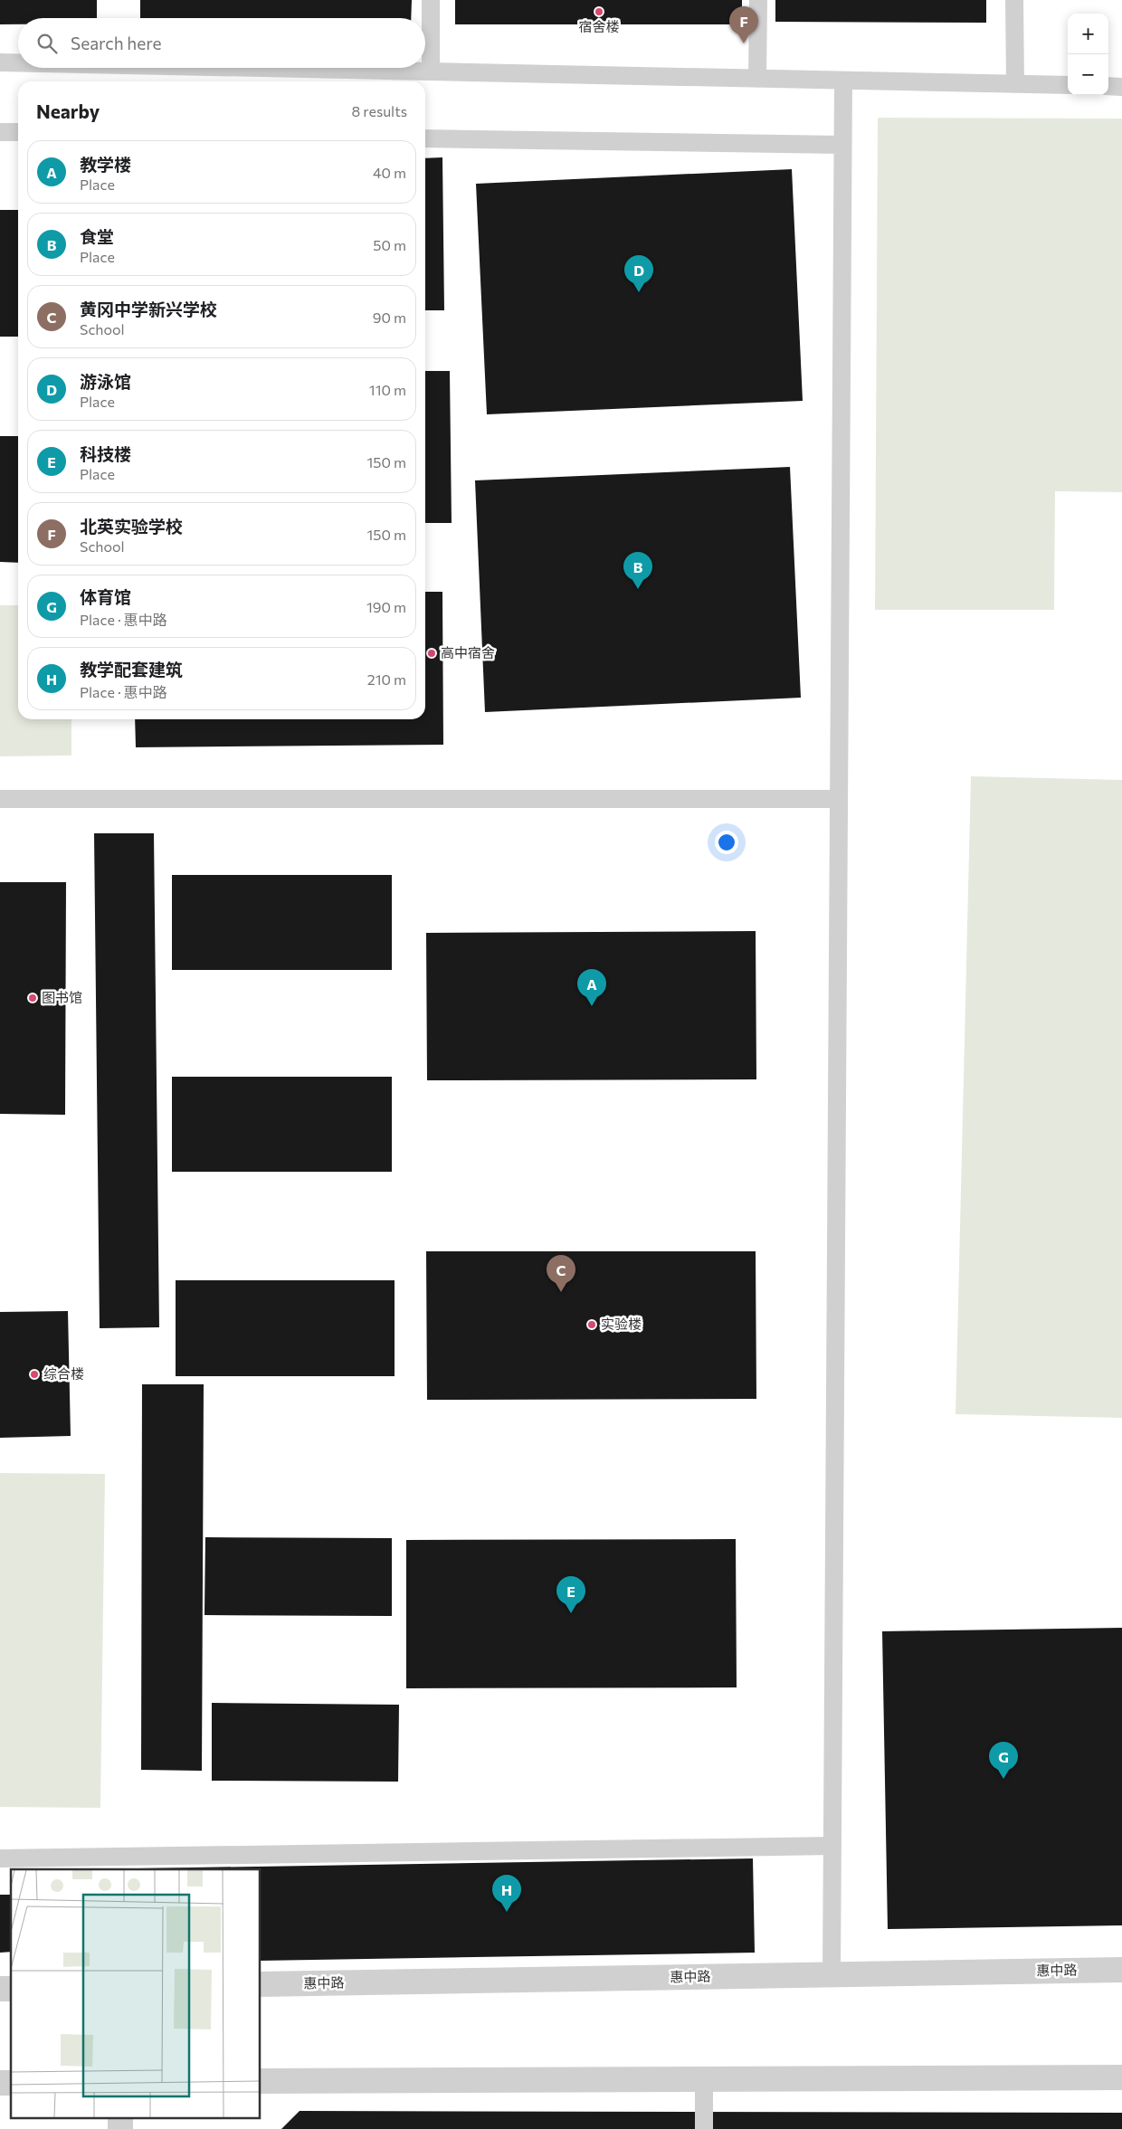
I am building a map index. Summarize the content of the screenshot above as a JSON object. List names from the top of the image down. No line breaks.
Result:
{"streets":{"street":["惠中路"]},"places":["宿舍楼","高中宿舍","图书馆","实验楼","综合楼"],"page":{"pins":["F","D","B","A","C","E","G","H"],"map_buttons":["+","−"],"search":"Search here","heading":["Nearby","8 results"],"list":[{"mark":"A","name":"教学楼","note":"Place","value":"40 m"},{"mark":"B","name":"食堂","note":"Place","value":"50 m"},{"mark":"C","name":"黄冈中学新兴学校","note":"School","value":"90 m"},{"mark":"D","name":"游泳馆","note":"Place","value":"110 m"},{"mark":"E","name":"科技楼","note":"Place","value":"150 m"},{"mark":"F","name":"北英实验学校","note":"School","value":"150 m"},{"mark":"G","name":"体育馆","note":"Place · 惠中路","value":"190 m"},{"mark":"H","name":"教学配套建筑","note":"Place · 惠中路","value":"210 m"}]}}
